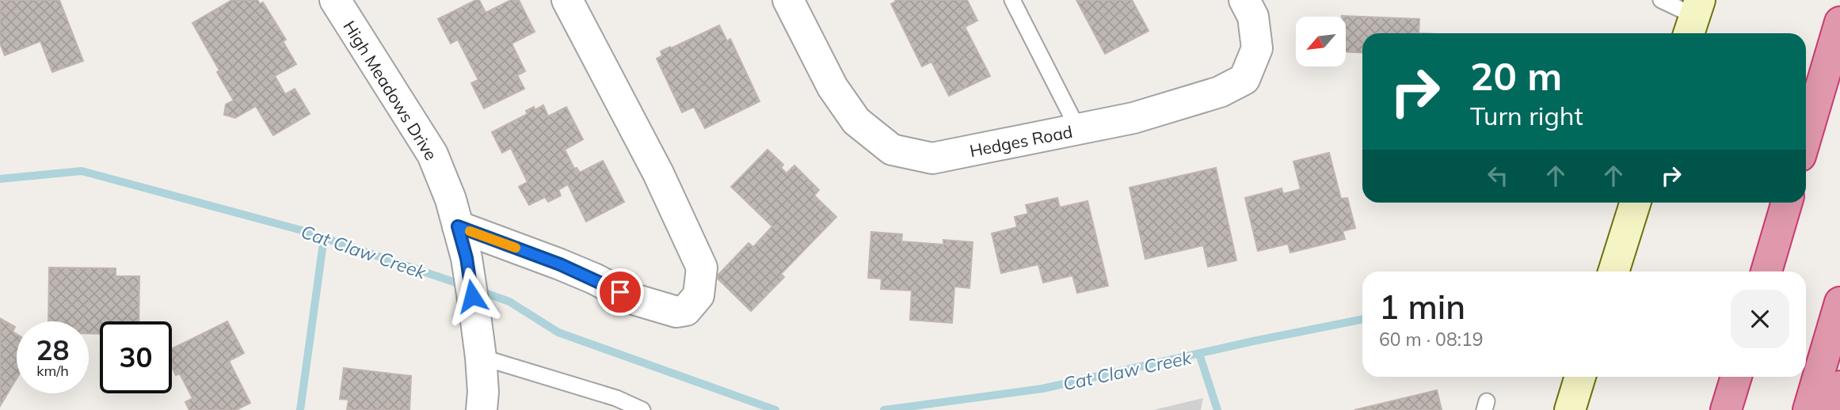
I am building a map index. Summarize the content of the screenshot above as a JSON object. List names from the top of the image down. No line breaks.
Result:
{"streets":{"street":["High Meadows Drive","Hedges Road"]},"water":["Cat Claw Creek"],"north":"bottom left","page":{"turn":["20 m","Turn right"],"heading":["1 min","60 m · 08:19"],"speed":"28 km/h","limit":"30"}}
